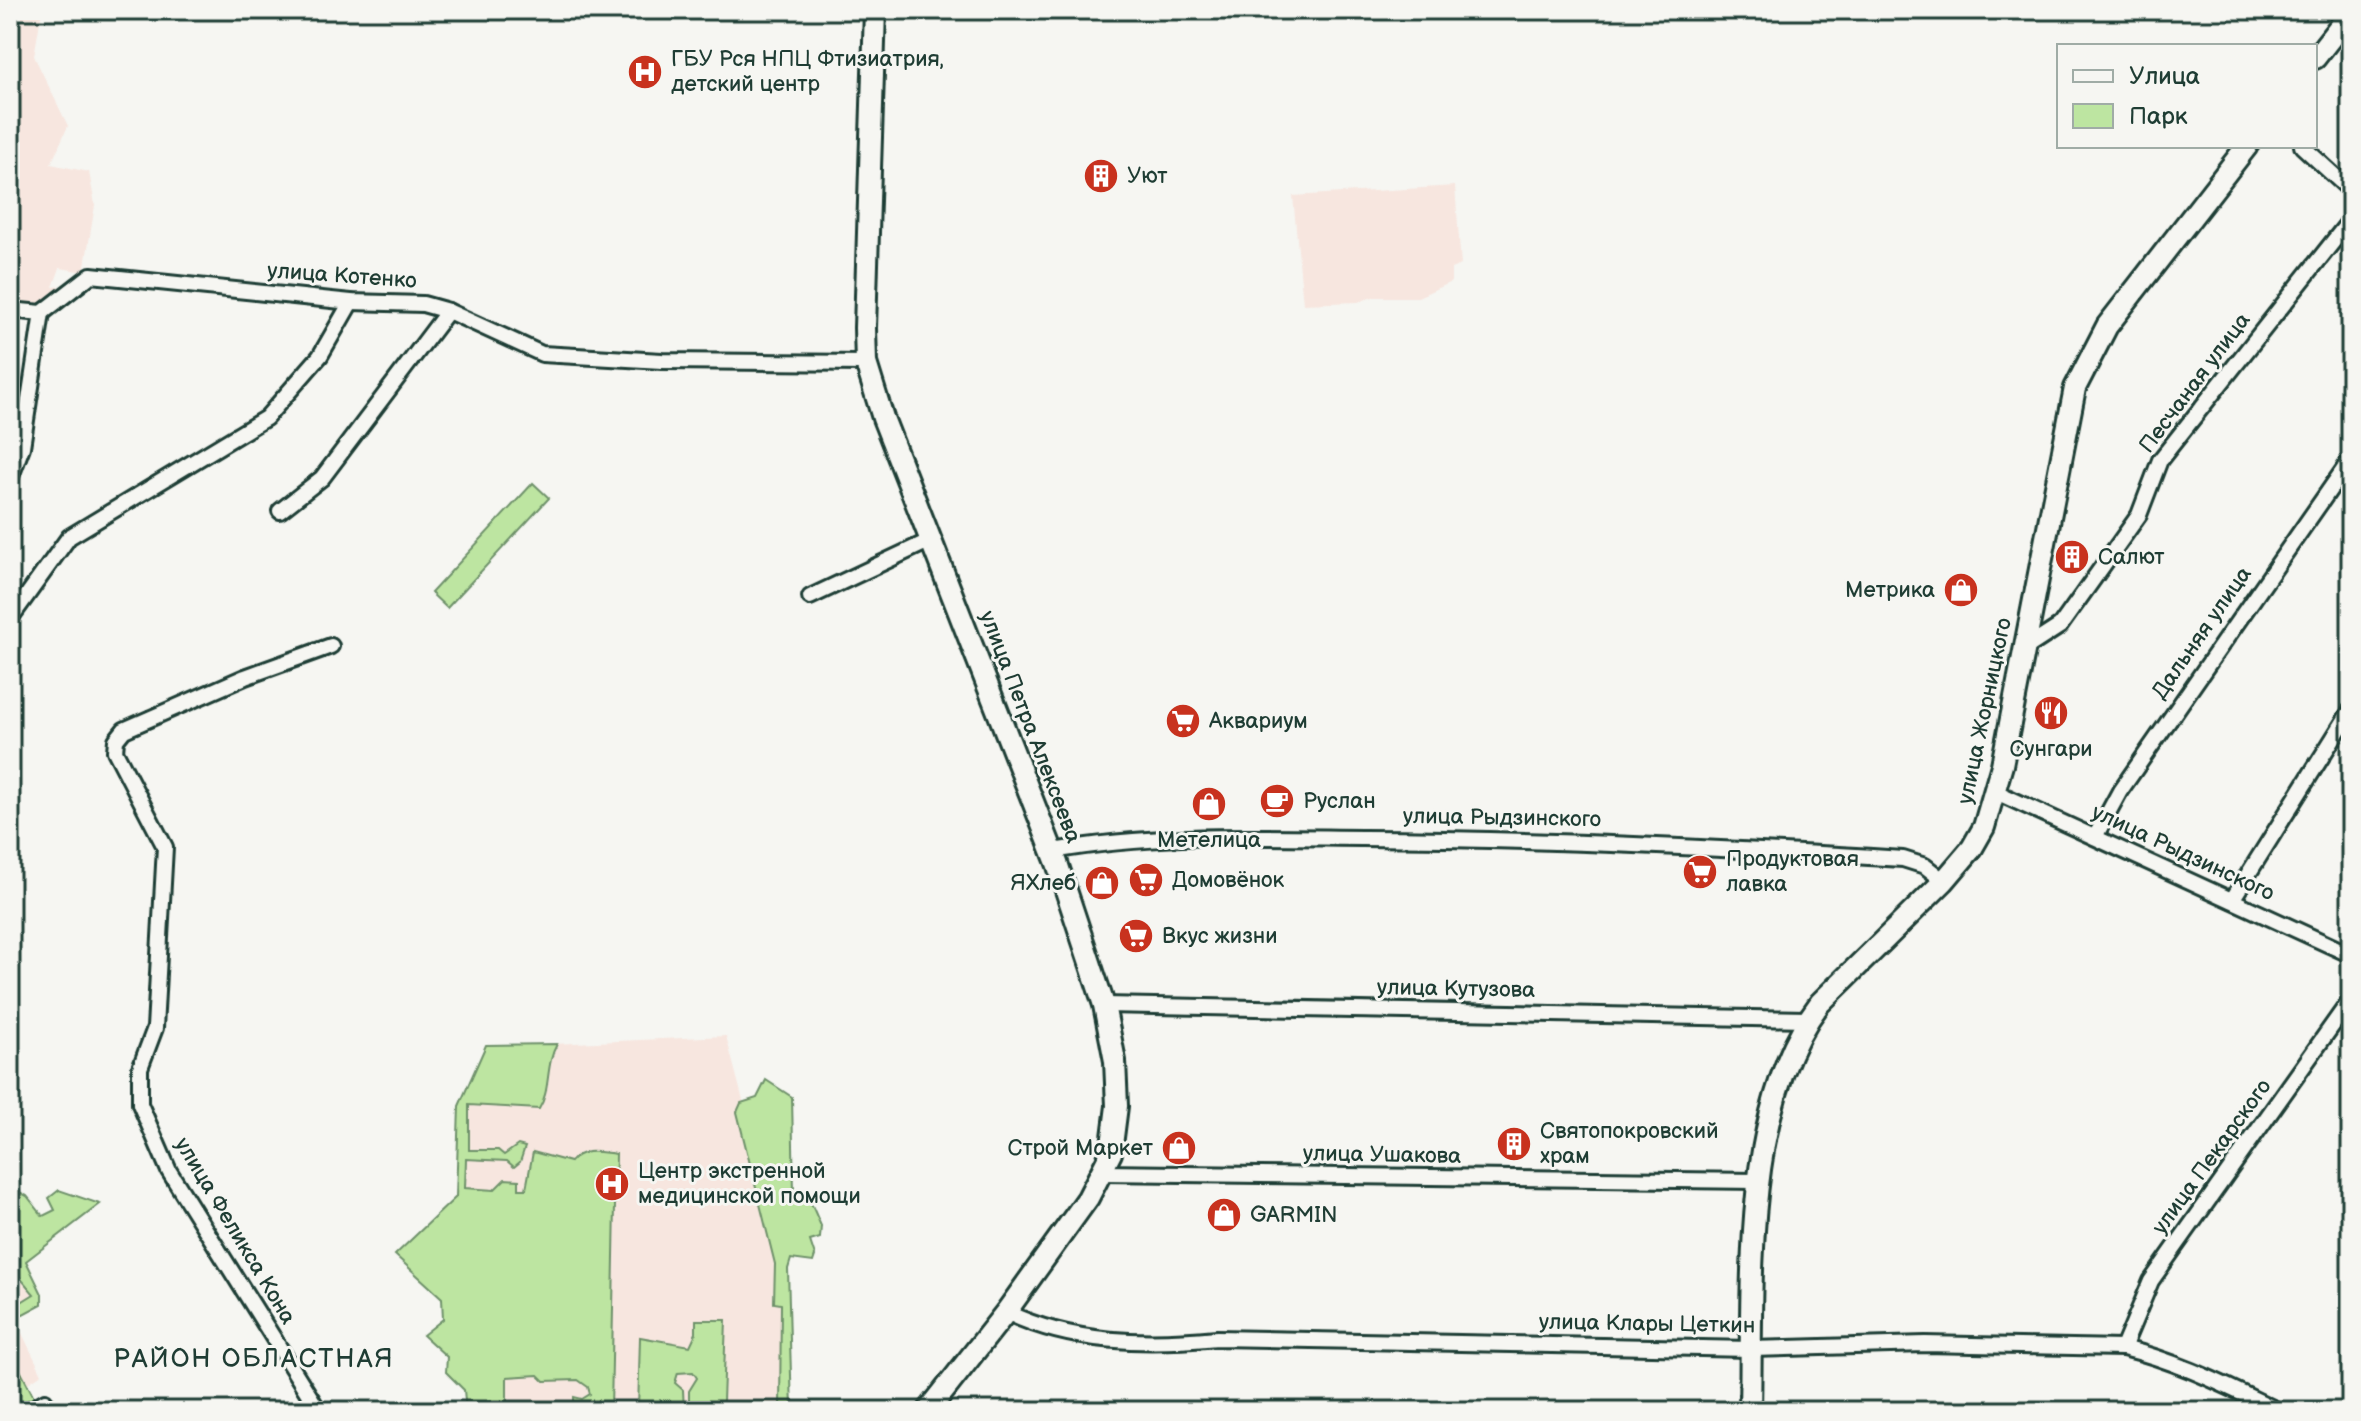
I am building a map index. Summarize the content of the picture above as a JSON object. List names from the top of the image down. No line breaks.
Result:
{"streets":{"street":["улица Котенко","Песчаная улица","Дальняя улица","улица Жорницкого","улица Петра Алексеева","улица Рыдзинского","улица Кутузова","улица Ушакова","улица Пекарского","улица Феликса Кона","улица Клары Цеткин"]},"crossings":[["улица Котенко","улица Петра Алексеева"],["Песчаная улица","улица Жорницкого"],["Дальняя улица","улица Рыдзинского"],["улица Жорницкого","улица Рыдзинского"],["улица Жорницкого","улица Кутузова"],["улица Жорницкого","улица Ушакова"],["улица Жорницкого","улица Клары Цеткин"],["улица Петра Алексеева","улица Рыдзинского"],["улица Петра Алексеева","улица Кутузова"],["улица Петра Алексеева","улица Ушакова"],["улица Петра Алексеева","улица Клары Цеткин"],["улица Пекарского","улица Клары Цеткин"]],"districts":["РАЙОН ОБЛАСТНАЯ"],"places":{"hospital":["ГБУ Рся НПЦ Фтизиатрия, детский центр","Центр экстренной медицинской помощи"],"building":["Уют","Салют","Святопокровский храм"],"shop":["Метрика","Метелица","ЯХлеб","Строй Маркет","GARMIN"],"restaurant":["Сунгари"],"supermarket":["Аквариум","Продуктовая лавка","Домовёнок","Вкус жизни"],"cafe":["Руслан"]},"legend":["Улица","Парк"]}
